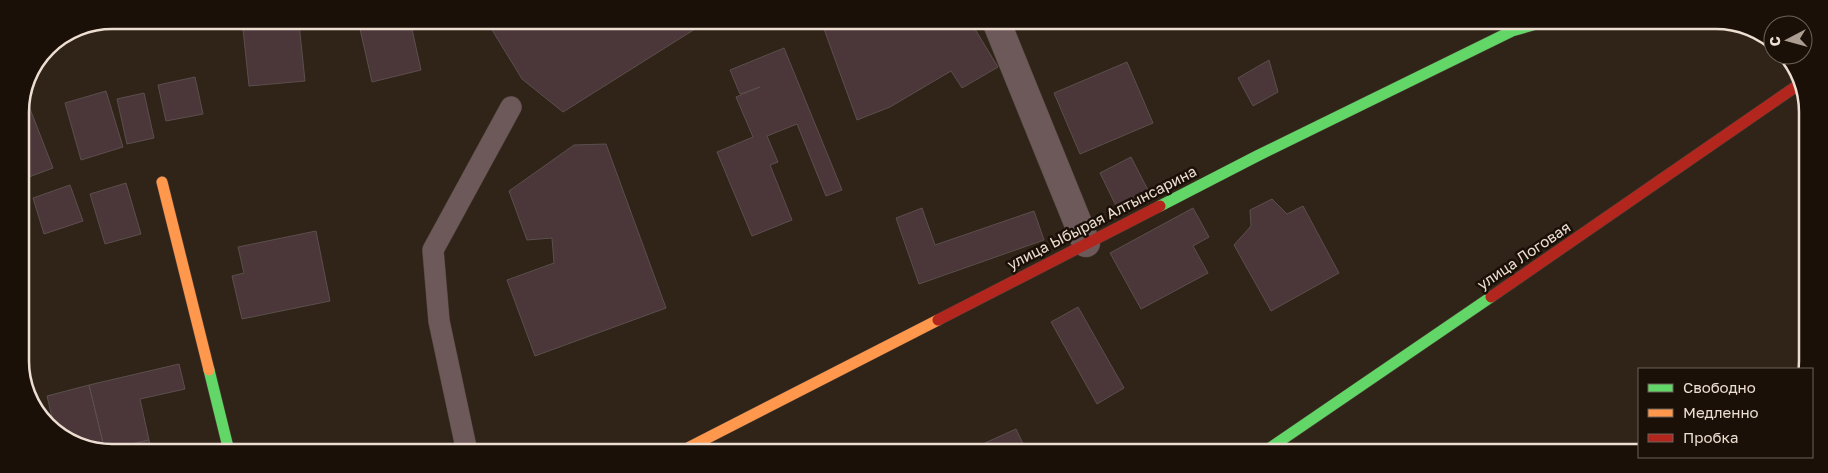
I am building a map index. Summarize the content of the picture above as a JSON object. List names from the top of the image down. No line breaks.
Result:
{"streets":{"street":["улица Ыбырая Алтынсарина","улица Логовая"]},"legend":["Свободно","Медленно","Пробка"],"north":"left"}
